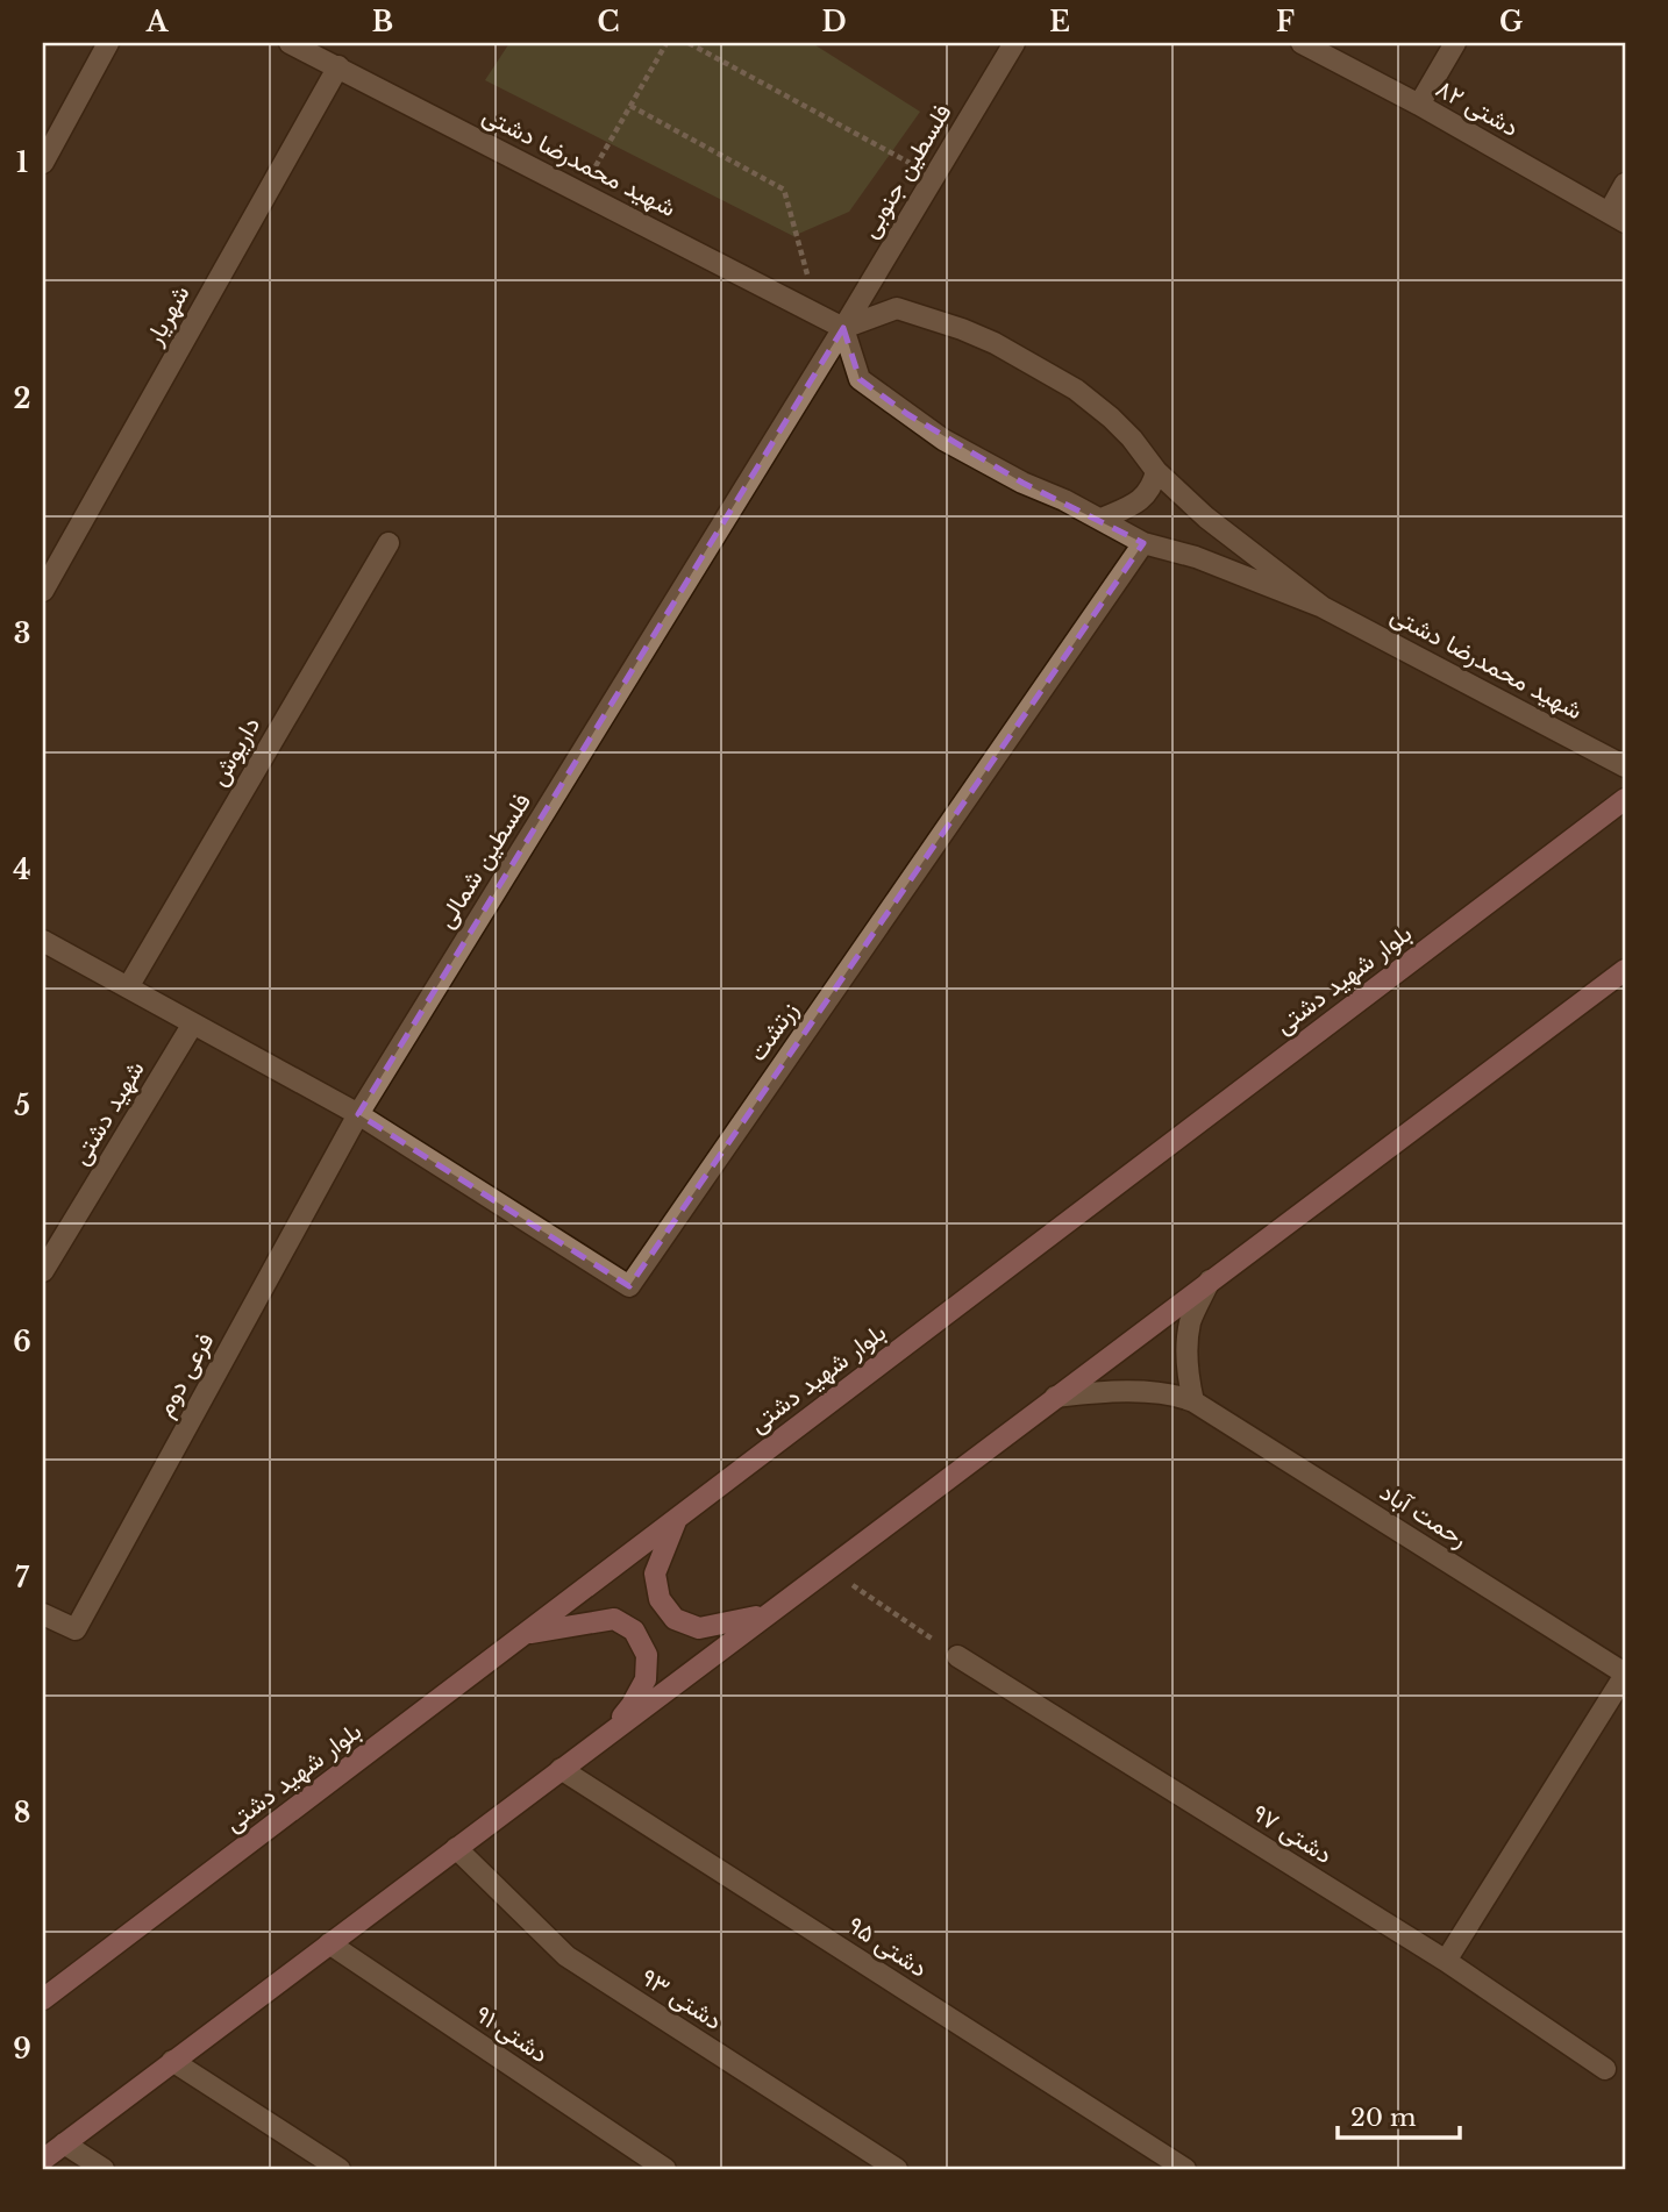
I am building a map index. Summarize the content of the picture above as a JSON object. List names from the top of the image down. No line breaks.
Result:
{"streets":{"main road":["بلوار شهید دشتی"],"street":["دشتی ۸۲","شهید محمدرضا دشتی","فلسطین جنوبی","شهریار","داریوش","فلسطین شمالی","زرتشت","شهید دشتی","فرعی دوم","رحمت آباد","دشتی ۹۷","دشتی ۹۵","دشتی ۹۳","دشتی ۹۱"]},"crossings":[["شهید محمدرضا دشتی","فلسطین جنوبی"],["شهید محمدرضا دشتی","شهریار"],["شهید محمدرضا دشتی","فلسطین شمالی"],["شهید محمدرضا دشتی","زرتشت"],["فلسطین جنوبی","فلسطین شمالی"],["فلسطین شمالی","زرتشت"],["فلسطین شمالی","فرعی دوم"],["زرتشت","فرعی دوم"]],"scale_bar":"20 m","grid":{"columns":["A","B","C","D","E","F","G"],"rows":["1","2","3","4","5","6","7","8","9"]}}
